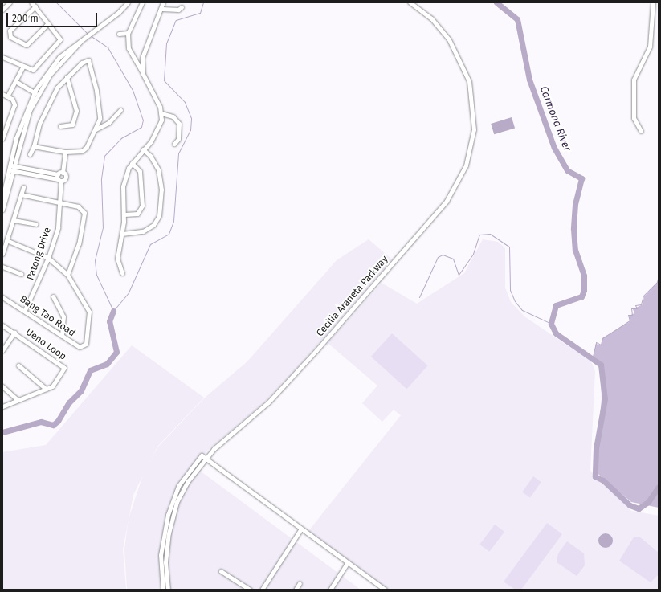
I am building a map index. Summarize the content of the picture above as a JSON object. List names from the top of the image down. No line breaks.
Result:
{"streets":{"street":["Patong Drive","Cecilia Araneta Parkway","Bang Tao Road","Ueno Loop"]},"crossings":[["Patong Drive","Bang Tao Road"]],"water":["Carmona River"],"scale_bar":"200 m"}
